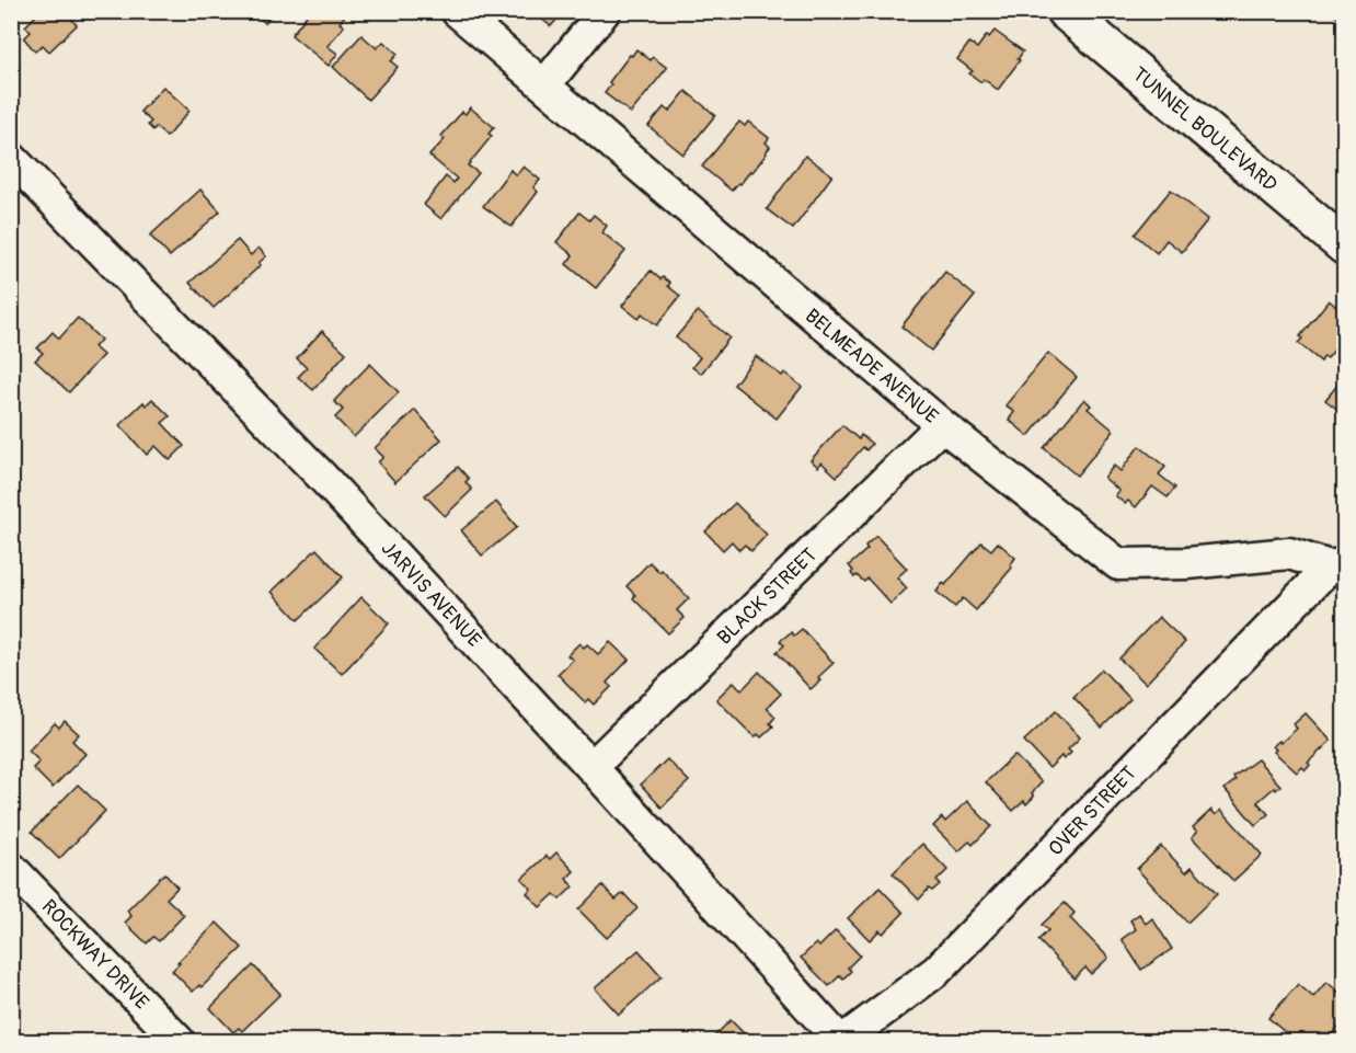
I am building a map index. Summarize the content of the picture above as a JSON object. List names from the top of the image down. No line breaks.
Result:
{"streets":{"main road":["TUNNEL BOULEVARD"],"street":["BELMEADE AVENUE","JARVIS AVENUE","BLACK STREET","OVER STREET","ROCKWAY DRIVE"]},"crossings":[["BELMEADE AVENUE","BLACK STREET"],["BELMEADE AVENUE","OVER STREET"],["JARVIS AVENUE","BLACK STREET"],["JARVIS AVENUE","OVER STREET"]]}
